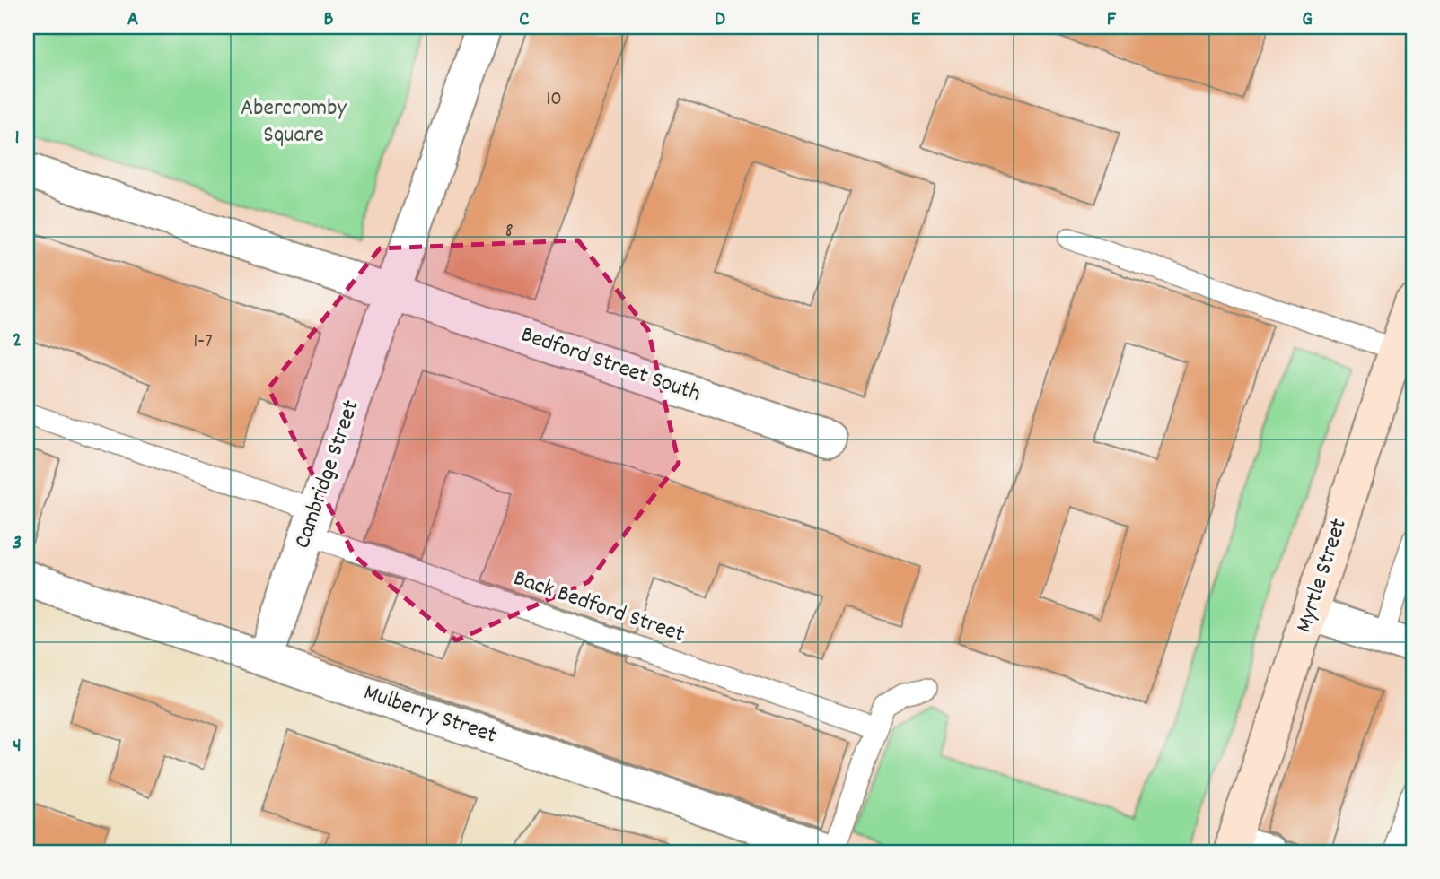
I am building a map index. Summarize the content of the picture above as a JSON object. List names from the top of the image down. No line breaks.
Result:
{"streets":{"street":["Bedford Street South","Cambridge Street","Myrtle Street","Mulberry Street"],"lane":["Back Bedford Street"]},"crossings":[["Bedford Street South","Cambridge Street"],["Cambridge Street","Back Bedford Street"],["Cambridge Street","Mulberry Street"]],"parks":["Abercromby Square"],"house_numbers":["10","8","1-7"],"grid":{"columns":["A","B","C","D","E","F","G"],"rows":["1","2","3","4"]}}
